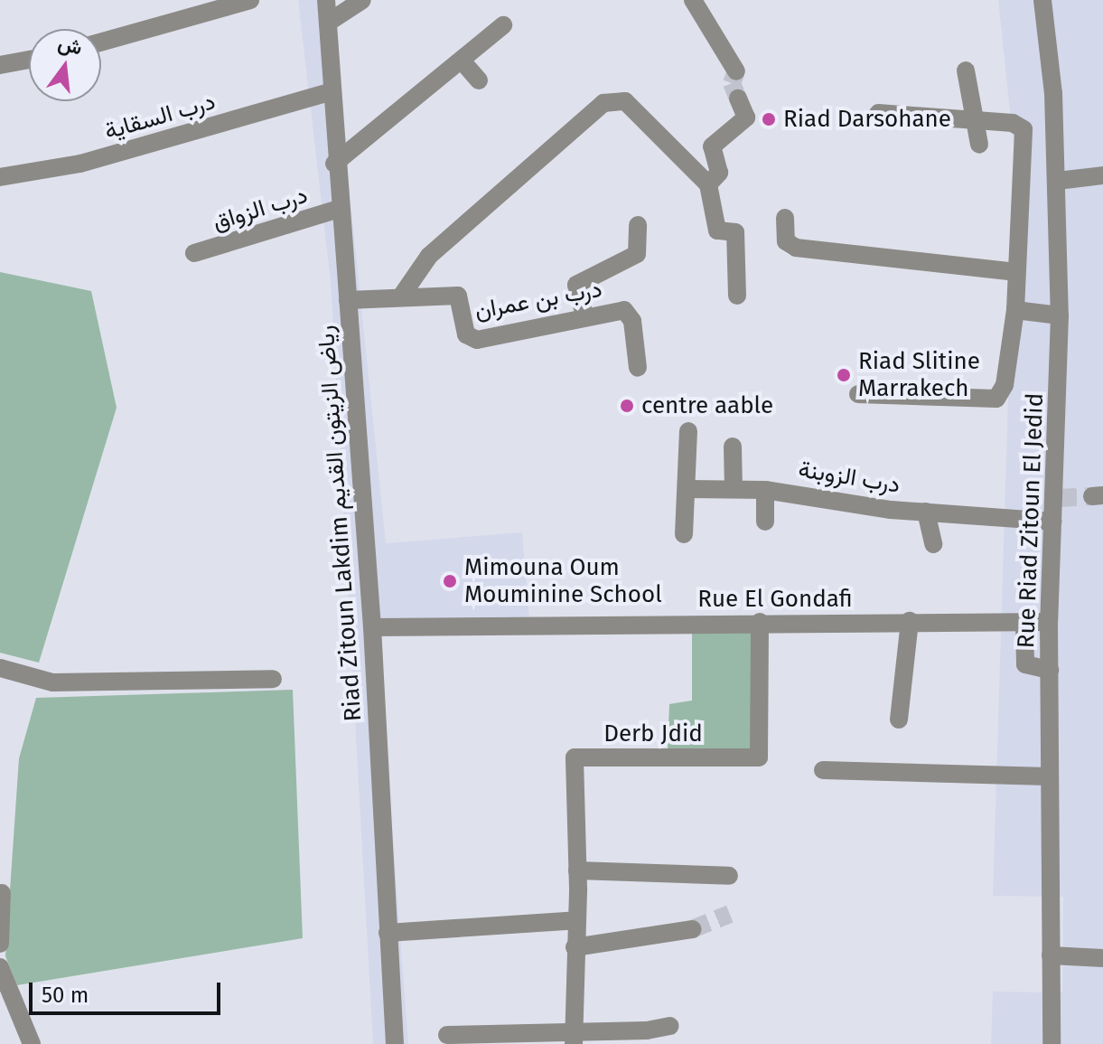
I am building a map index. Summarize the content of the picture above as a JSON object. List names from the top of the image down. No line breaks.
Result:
{"streets":{"street":["درب السقاية","درب الزواق","درب بن عمران","درب الزوبنة","Rue Riad Zitoun El Jedid","Riad Zitoun Lakdim رياض الزيتون القديم","Rue El Gondafi","Derb Jdid"]},"crossings":[["درب السقاية","Riad Zitoun Lakdim رياض الزيتون القديم"],["درب الزواق","Riad Zitoun Lakdim رياض الزيتون القديم"],["درب بن عمران","Riad Zitoun Lakdim رياض الزيتون القديم"],["درب الزوبنة","Rue Riad Zitoun El Jedid"],["Rue Riad Zitoun El Jedid","Rue El Gondafi"],["Riad Zitoun Lakdim رياض الزيتون القديم","Rue El Gondafi"],["Rue El Gondafi","Derb Jdid"]],"places":["Riad Darsohane","Riad Slitine Marrakech","centre aable","Mimouna Oum Mouminine School"],"scale_bar":"50 m","north":"top"}
